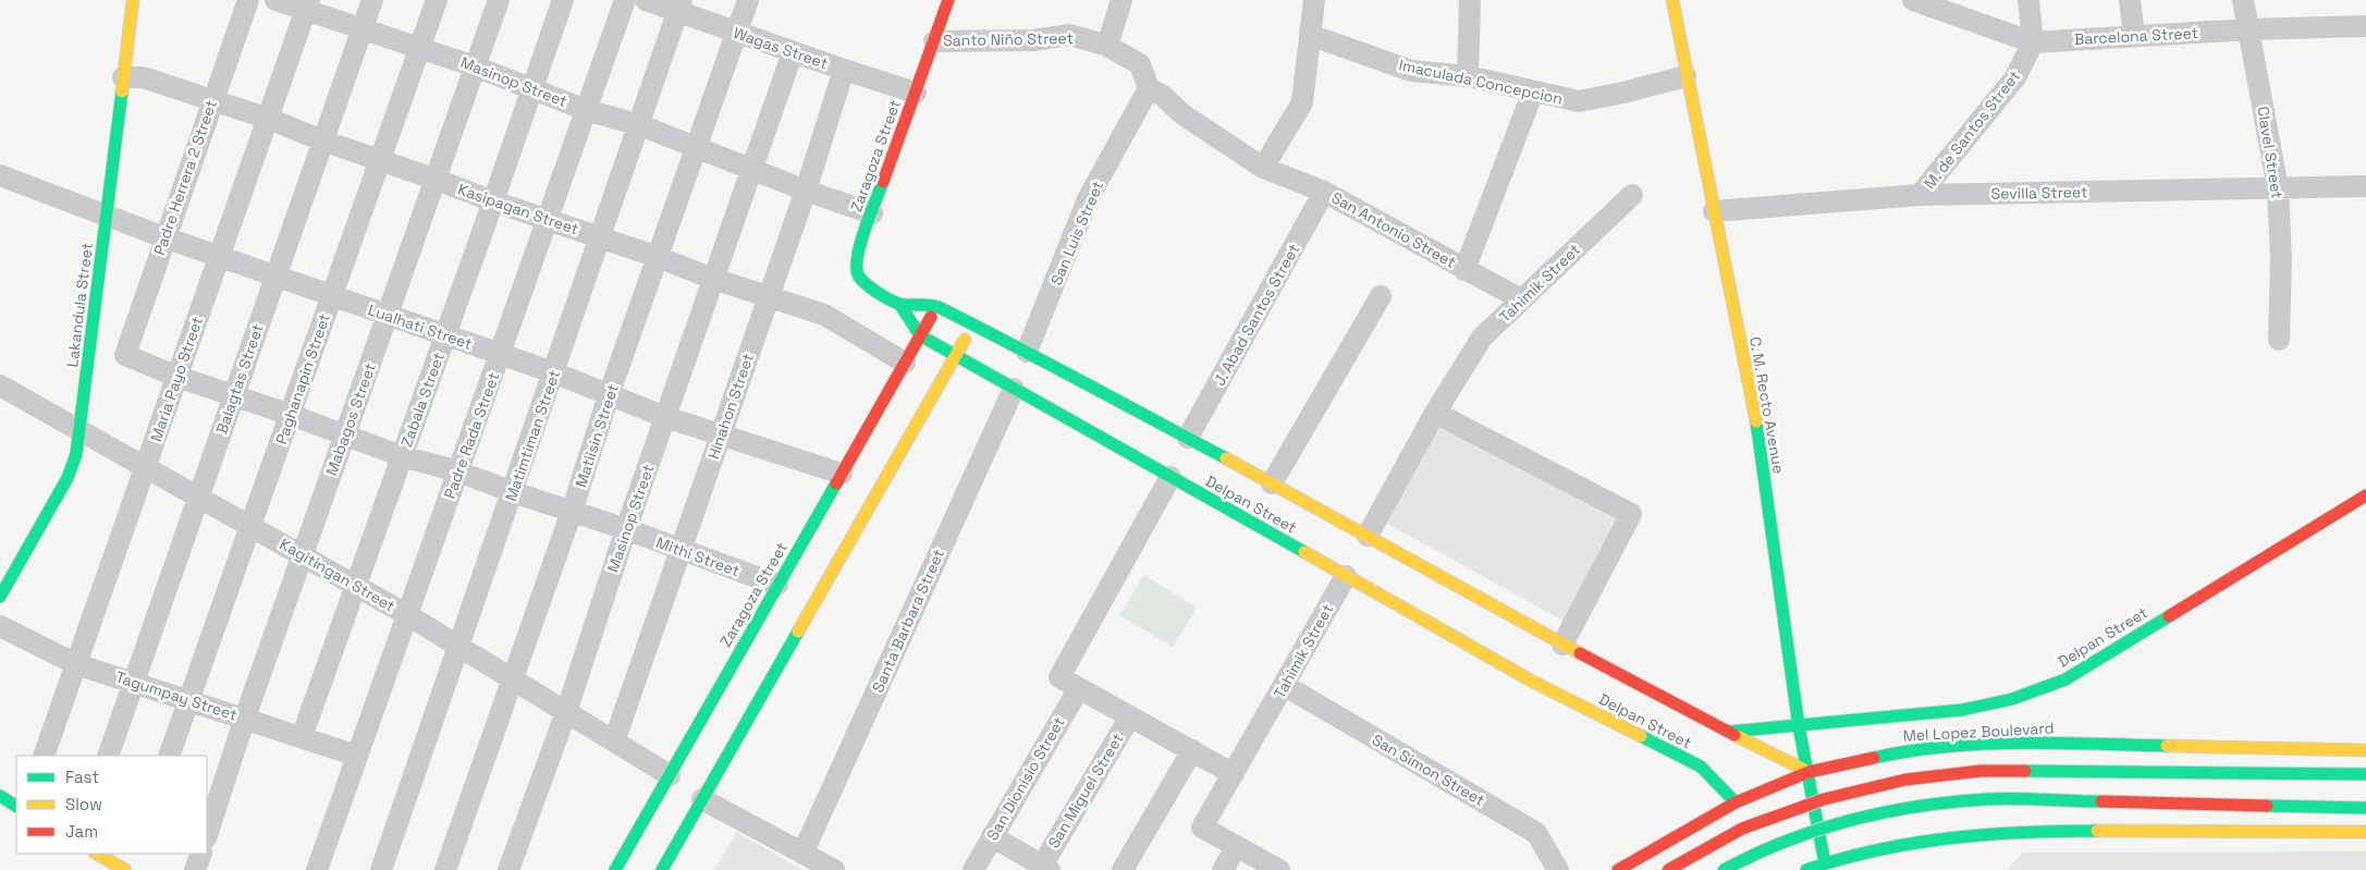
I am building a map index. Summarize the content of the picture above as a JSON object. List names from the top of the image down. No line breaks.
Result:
{"streets":{"main road":["Zaragoza Street","Lakandula Street","C. M. Recto Avenue","Delpan Street","Mel Lopez Boulevard"],"street":["Barcelona Street","Santo Niño Street","Wagas Street","Masinop Street","Imaculada Concepcion","M. de Santos Street","Clavel Street","Padre Herrera 2 Street","Sevilla Street","Kasipagan Street","San Antonio Street","San Luis Street","Tahimik Street","J. Abad Santos Street","Lualhati Street","Maria Payo Street","Balagtas Street","Paghanapin Street","Zabala Street","Hinahon Street","Mabagos Street","Padre Rada Street","Matimtiman Street","Matiisin Street","Mithi Street","Kagitingan Street","Santa Barbara Street","Tagumpay Street","San Simon Street","San Dionisio Street","San Miguel Street"]},"crossings":[["Barcelona Street","M. de Santos Street"],["Barcelona Street","Clavel Street"],["Santo Niño Street","Zaragoza Street"],["Santo Niño Street","San Luis Street"],["Wagas Street","Masinop Street"],["Wagas Street","Zaragoza Street"],["Wagas Street","Hinahon Street"],["Wagas Street","Matimtiman Street"],["Wagas Street","Matiisin Street"],["Masinop Street","Zaragoza Street"],["Masinop Street","Kasipagan Street"],["Masinop Street","Lualhati Street"],["Masinop Street","Maria Payo Street"],["Masinop Street","Balagtas Street"],["Masinop Street","Paghanapin Street"],["Masinop Street","Zabala Street"],["Masinop Street","Hinahon Street"],["Masinop Street","Mabagos Street"],["Masinop Street","Padre Rada Street"],["Masinop Street","Matimtiman Street"],["Masinop Street","Matiisin Street"],["Masinop Street","Mithi Street"],["Masinop Street","Kagitingan Street"],["Imaculada Concepcion","C. M. Recto Avenue"],["M. de Santos Street","Sevilla Street"],["Clavel Street","Sevilla Street"],["Zaragoza Street","Kasipagan Street"],["Zaragoza Street","Lualhati Street"],["Zaragoza Street","Delpan Street"],["Zaragoza Street","Mithi Street"],["Zaragoza Street","Kagitingan Street"],["Padre Herrera 2 Street","Kasipagan Street"],["Padre Herrera 2 Street","Lualhati Street"],["Padre Herrera 2 Street","Mithi Street"],["Sevilla Street","C. M. Recto Avenue"],["Kasipagan Street","Lakandula Street"],["Kasipagan Street","Maria Payo Street"],["Kasipagan Street","Balagtas Street"],["Kasipagan Street","Paghanapin Street"],["Kasipagan Street","Zabala Street"],["Kasipagan Street","Hinahon Street"],["Kasipagan Street","Mabagos Street"],["Kasipagan Street","Padre Rada Street"],["Kasipagan Street","Matimtiman Street"],["Kasipagan Street","Matiisin Street"],["San Antonio Street","Tahimik Street"],["San Antonio Street","J. Abad Santos Street"],["San Luis Street","Delpan Street"],["Tahimik Street","Delpan Street"],["Tahimik Street","San Simon Street"],["Lakandula Street","Lualhati Street"],["Lakandula Street","Kagitingan Street"],["J. Abad Santos Street","Delpan Street"],["Lualhati Street","Maria Payo Street"],["Lualhati Street","Balagtas Street"],["Lualhati Street","Paghanapin Street"],["Lualhati Street","Zabala Street"],["Lualhati Street","Hinahon Street"],["Lualhati Street","Mabagos Street"],["Lualhati Street","Padre Rada Street"],["Lualhati Street","Matimtiman Street"],["Lualhati Street","Matiisin Street"],["Maria Payo Street","Mithi Street"],["Maria Payo Street","Kagitingan Street"],["Maria Payo Street","Tagumpay Street"],["Balagtas Street","Mithi Street"],["Balagtas Street","Kagitingan Street"],["Balagtas Street","Tagumpay Street"],["Paghanapin Street","Mithi Street"],["Paghanapin Street","Kagitingan Street"],["Paghanapin Street","Tagumpay Street"],["Zabala Street","Mithi Street"],["Zabala Street","Kagitingan Street"],["Zabala Street","Tagumpay Street"],["C. M. Recto Avenue","Delpan Street"],["C. M. Recto Avenue","Mel Lopez Boulevard"],["Hinahon Street","Mithi Street"],["Hinahon Street","Kagitingan Street"],["Mabagos Street","Mithi Street"],["Mabagos Street","Kagitingan Street"],["Mabagos Street","Tagumpay Street"],["Padre Rada Street","Mithi Street"],["Padre Rada Street","Kagitingan Street"],["Padre Rada Street","Tagumpay Street"],["Matimtiman Street","Mithi Street"],["Matimtiman Street","Kagitingan Street"],["Matiisin Street","Mithi Street"],["Matiisin Street","Kagitingan Street"],["Delpan Street","Santa Barbara Street"],["Delpan Street","Mel Lopez Boulevard"]],"legend":["Fast","Slow","Jam"]}
